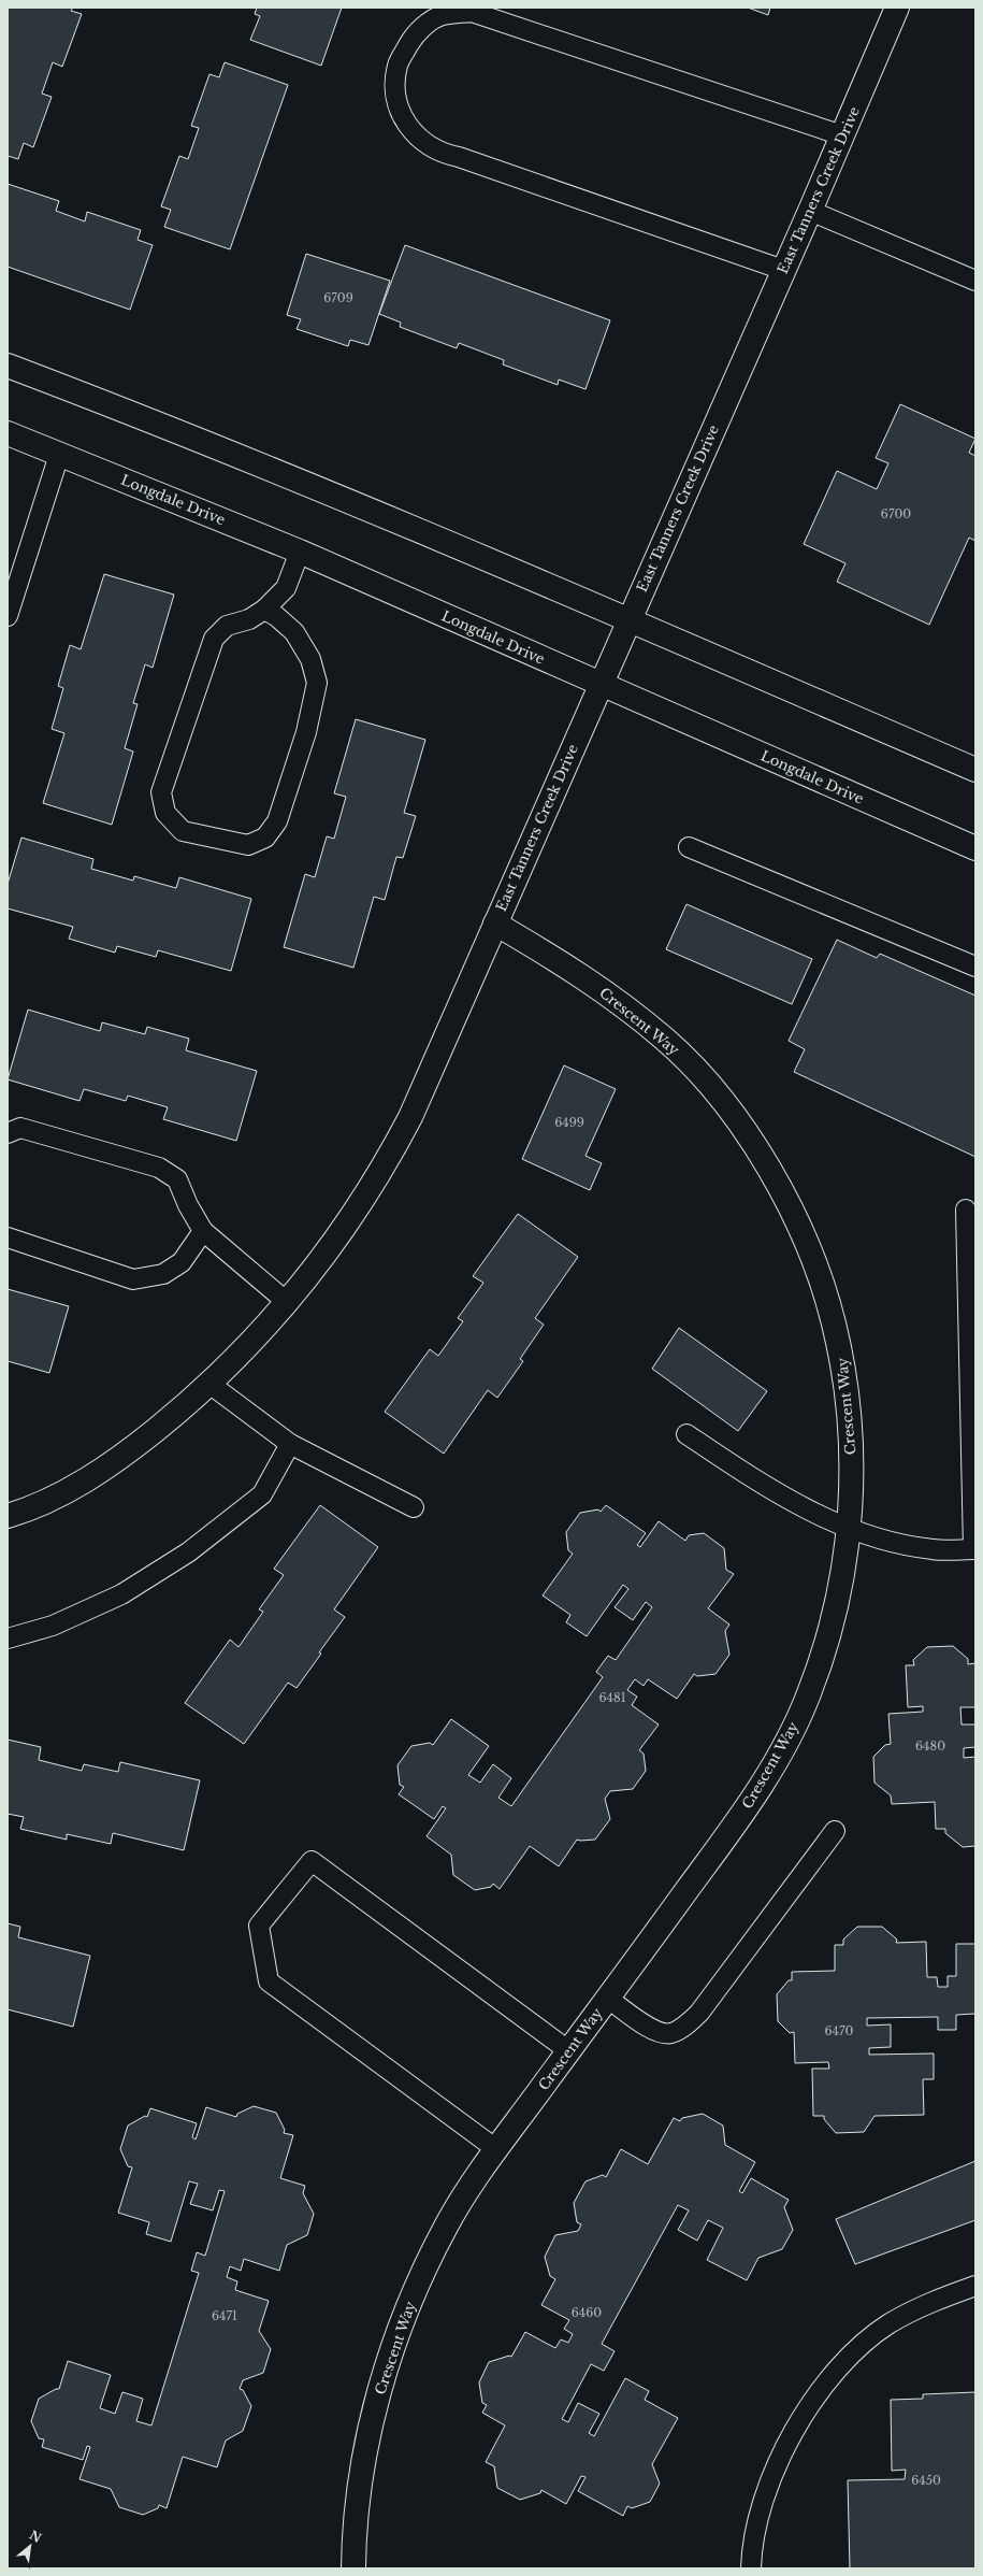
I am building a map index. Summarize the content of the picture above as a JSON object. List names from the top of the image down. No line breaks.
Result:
{"streets":{"street":["East Tanners Creek Drive","Longdale Drive","Crescent Way"]},"crossings":[["East Tanners Creek Drive","Longdale Drive"],["East Tanners Creek Drive","Crescent Way"]],"house_numbers":["6709","6700","6499","6481","6480","6470","6460","6471","6450"],"north":"top right"}
